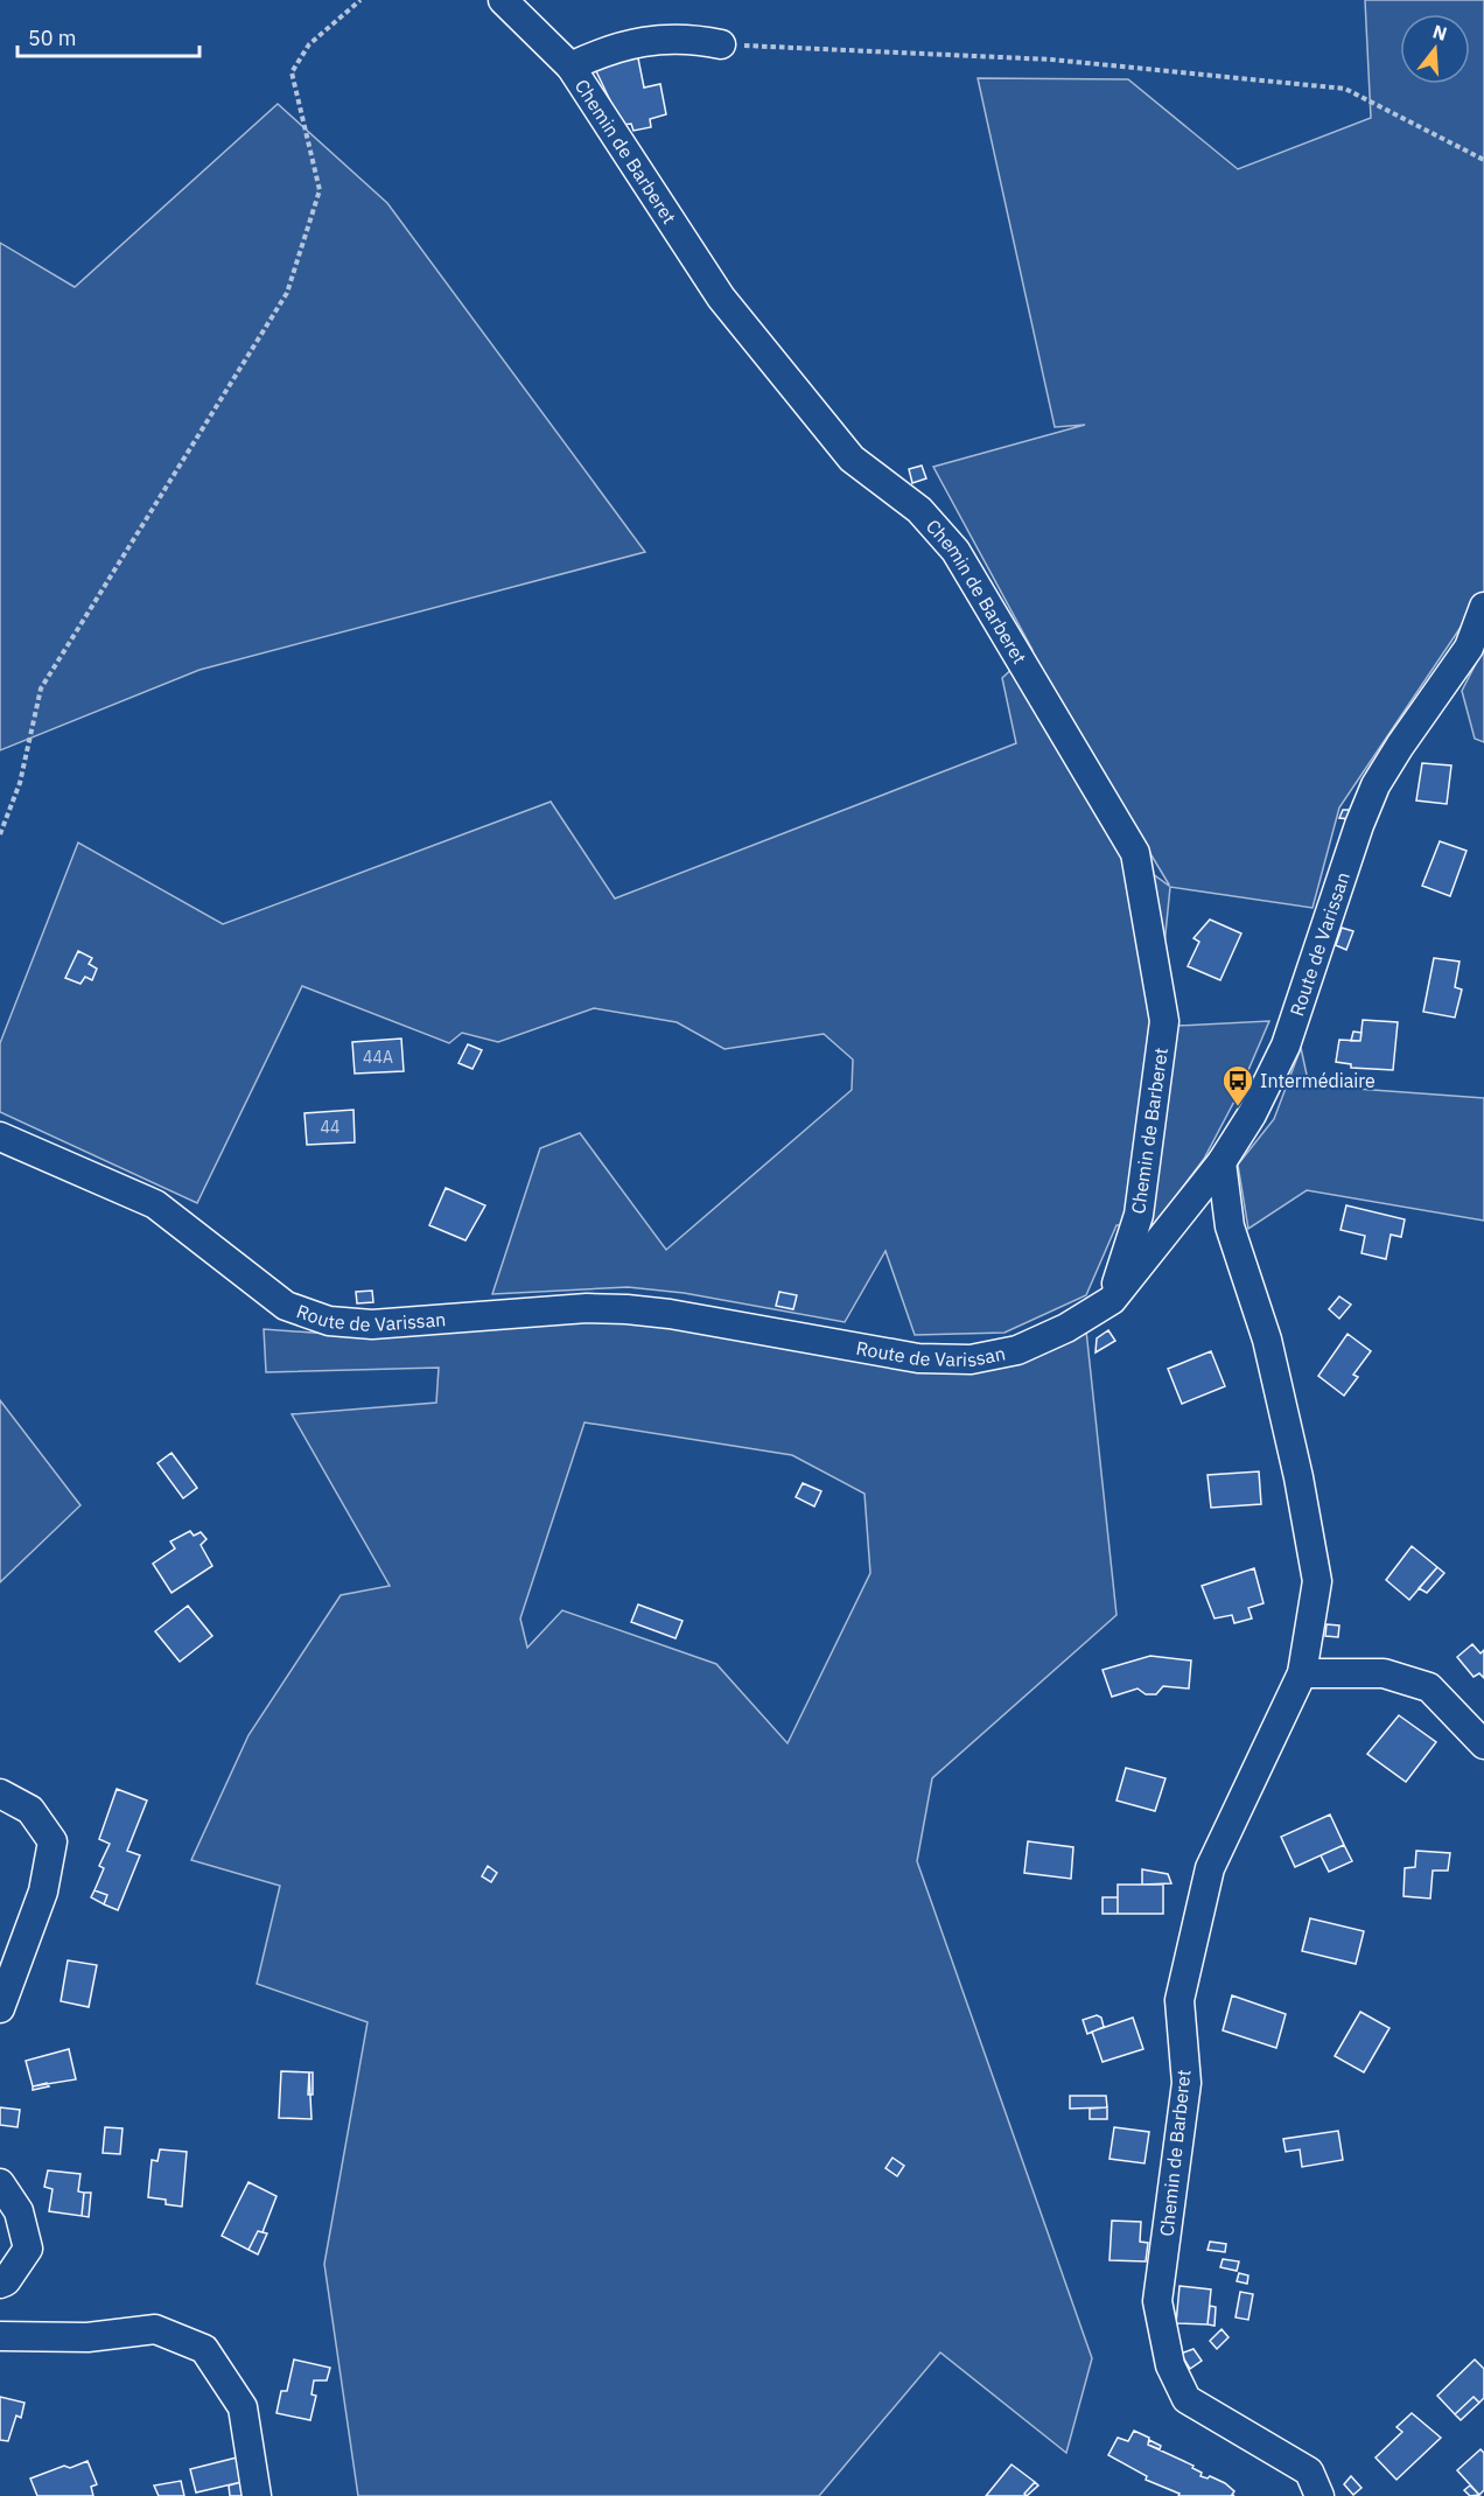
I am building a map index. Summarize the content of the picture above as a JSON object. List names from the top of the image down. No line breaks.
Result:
{"streets":{"street":["Chemin de Barberet","Route de Varissan"]},"crossings":[["Chemin de Barberet","Route de Varissan"]],"places":{"bus stop":["Intermédiaire"]},"house_numbers":["44A","44"],"scale_bar":"50 m","north":"top"}
